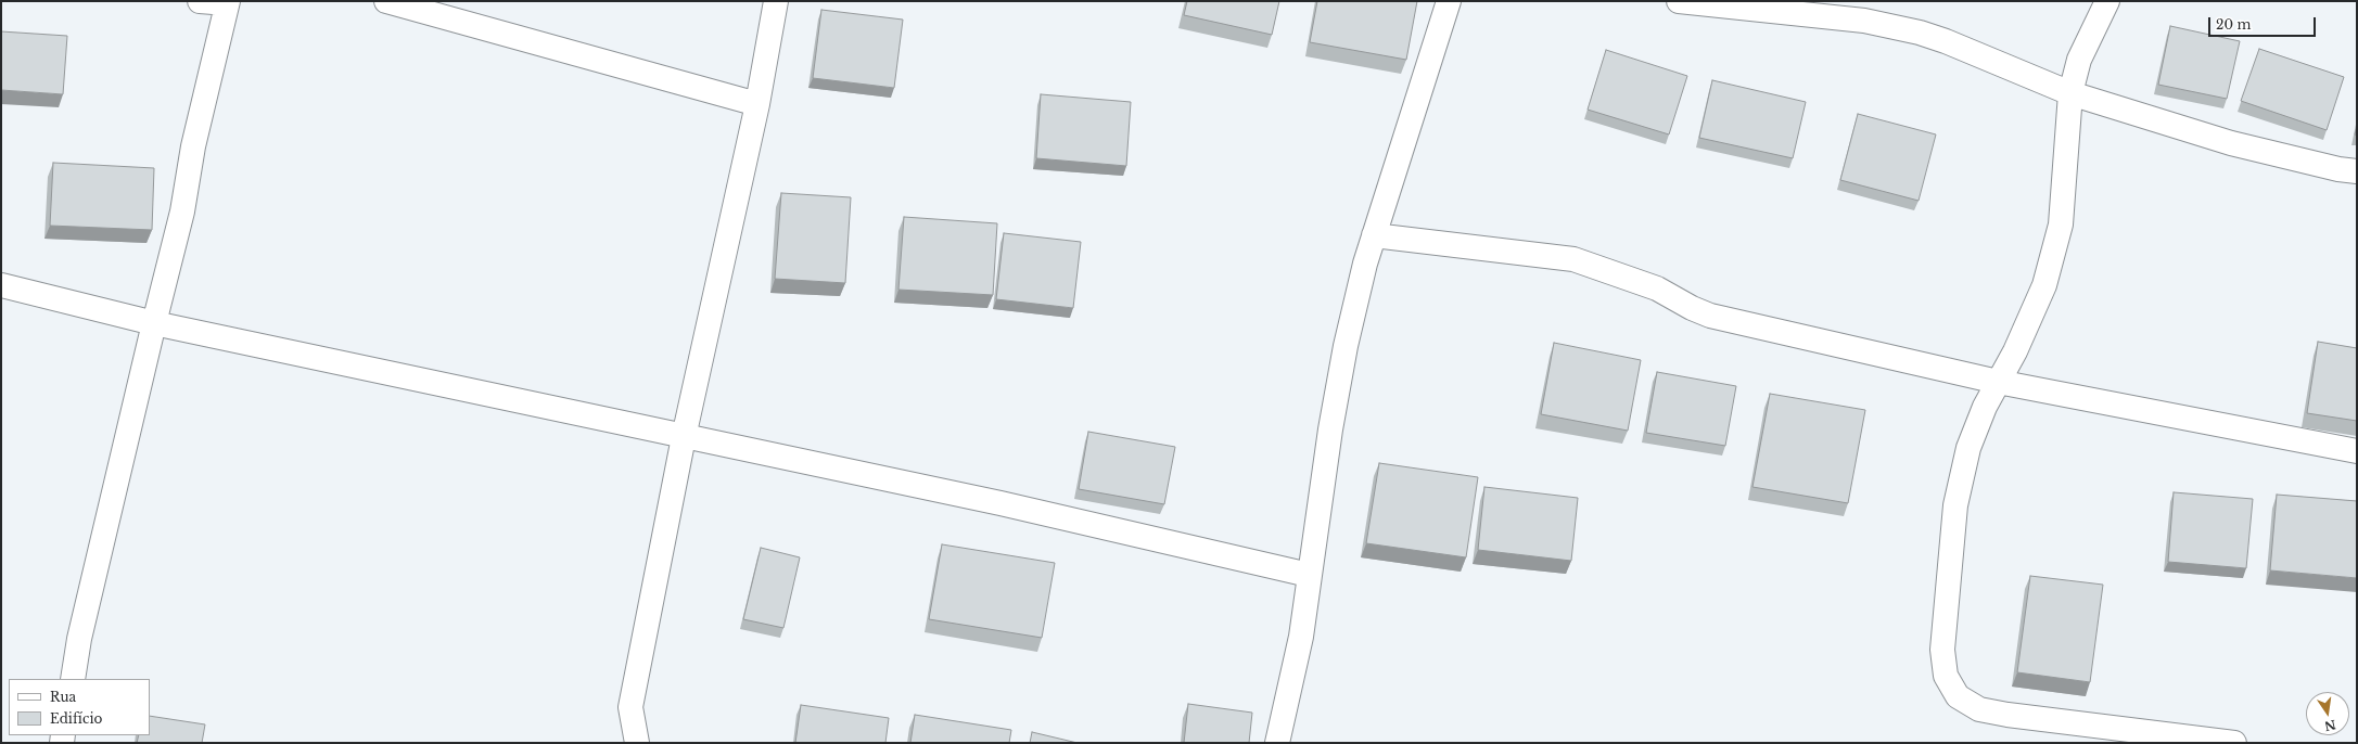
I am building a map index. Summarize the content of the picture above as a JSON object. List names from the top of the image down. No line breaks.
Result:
{"legend":["Rua","Edifício"],"scale_bar":"20 m","north":"bottom"}
